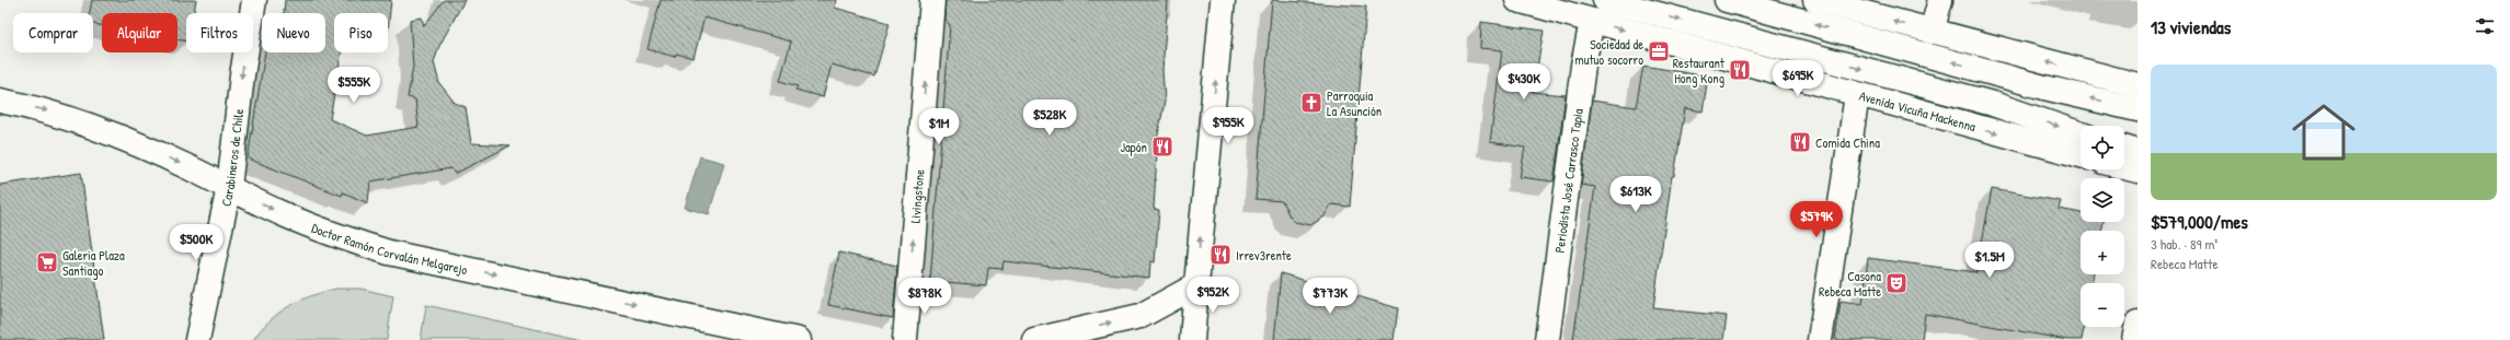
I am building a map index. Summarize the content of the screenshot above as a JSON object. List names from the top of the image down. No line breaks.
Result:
{"streets":{"main road":["Avenida Vicuña Mackenna","Carabineros de Chile","Periodista José Carrasco Tapia","Livingstone","Doctor Ramón Corvalán Melgarejo"]},"crossings":[["Avenida Vicuña Mackenna","Periodista José Carrasco Tapia"],["Carabineros de Chile","Doctor Ramón Corvalán Melgarejo"]],"one_way":["Carabineros de Chile","Livingstone","Doctor Ramón Corvalán Melgarejo"],"places":{"office":["Sociedad de mutuo socorro"],"restaurant":["Restaurant Hong Kong","Comida China","Japón","Irrev3rente"],"church":["Parroquia La Asunción"],"supermarket":["Galeria Plaza Santiago"],"theatre":["Casona Rebeca Matte"]},"page":{"heading":"13 viviendas","chip":["Comprar","Alquilar","Filtros","Nuevo","Piso"],"list":[{"name":"$579,000/mes","note":"3 hab. · 89 m² · Rebeca Matte"}],"price":["$695K","$430K","$555K","$528K","$955K","$1M","$613K","$579K","$500K","$1.5M","$952K","$878K","$773K"],"map_buttons":["+","−"]}}
